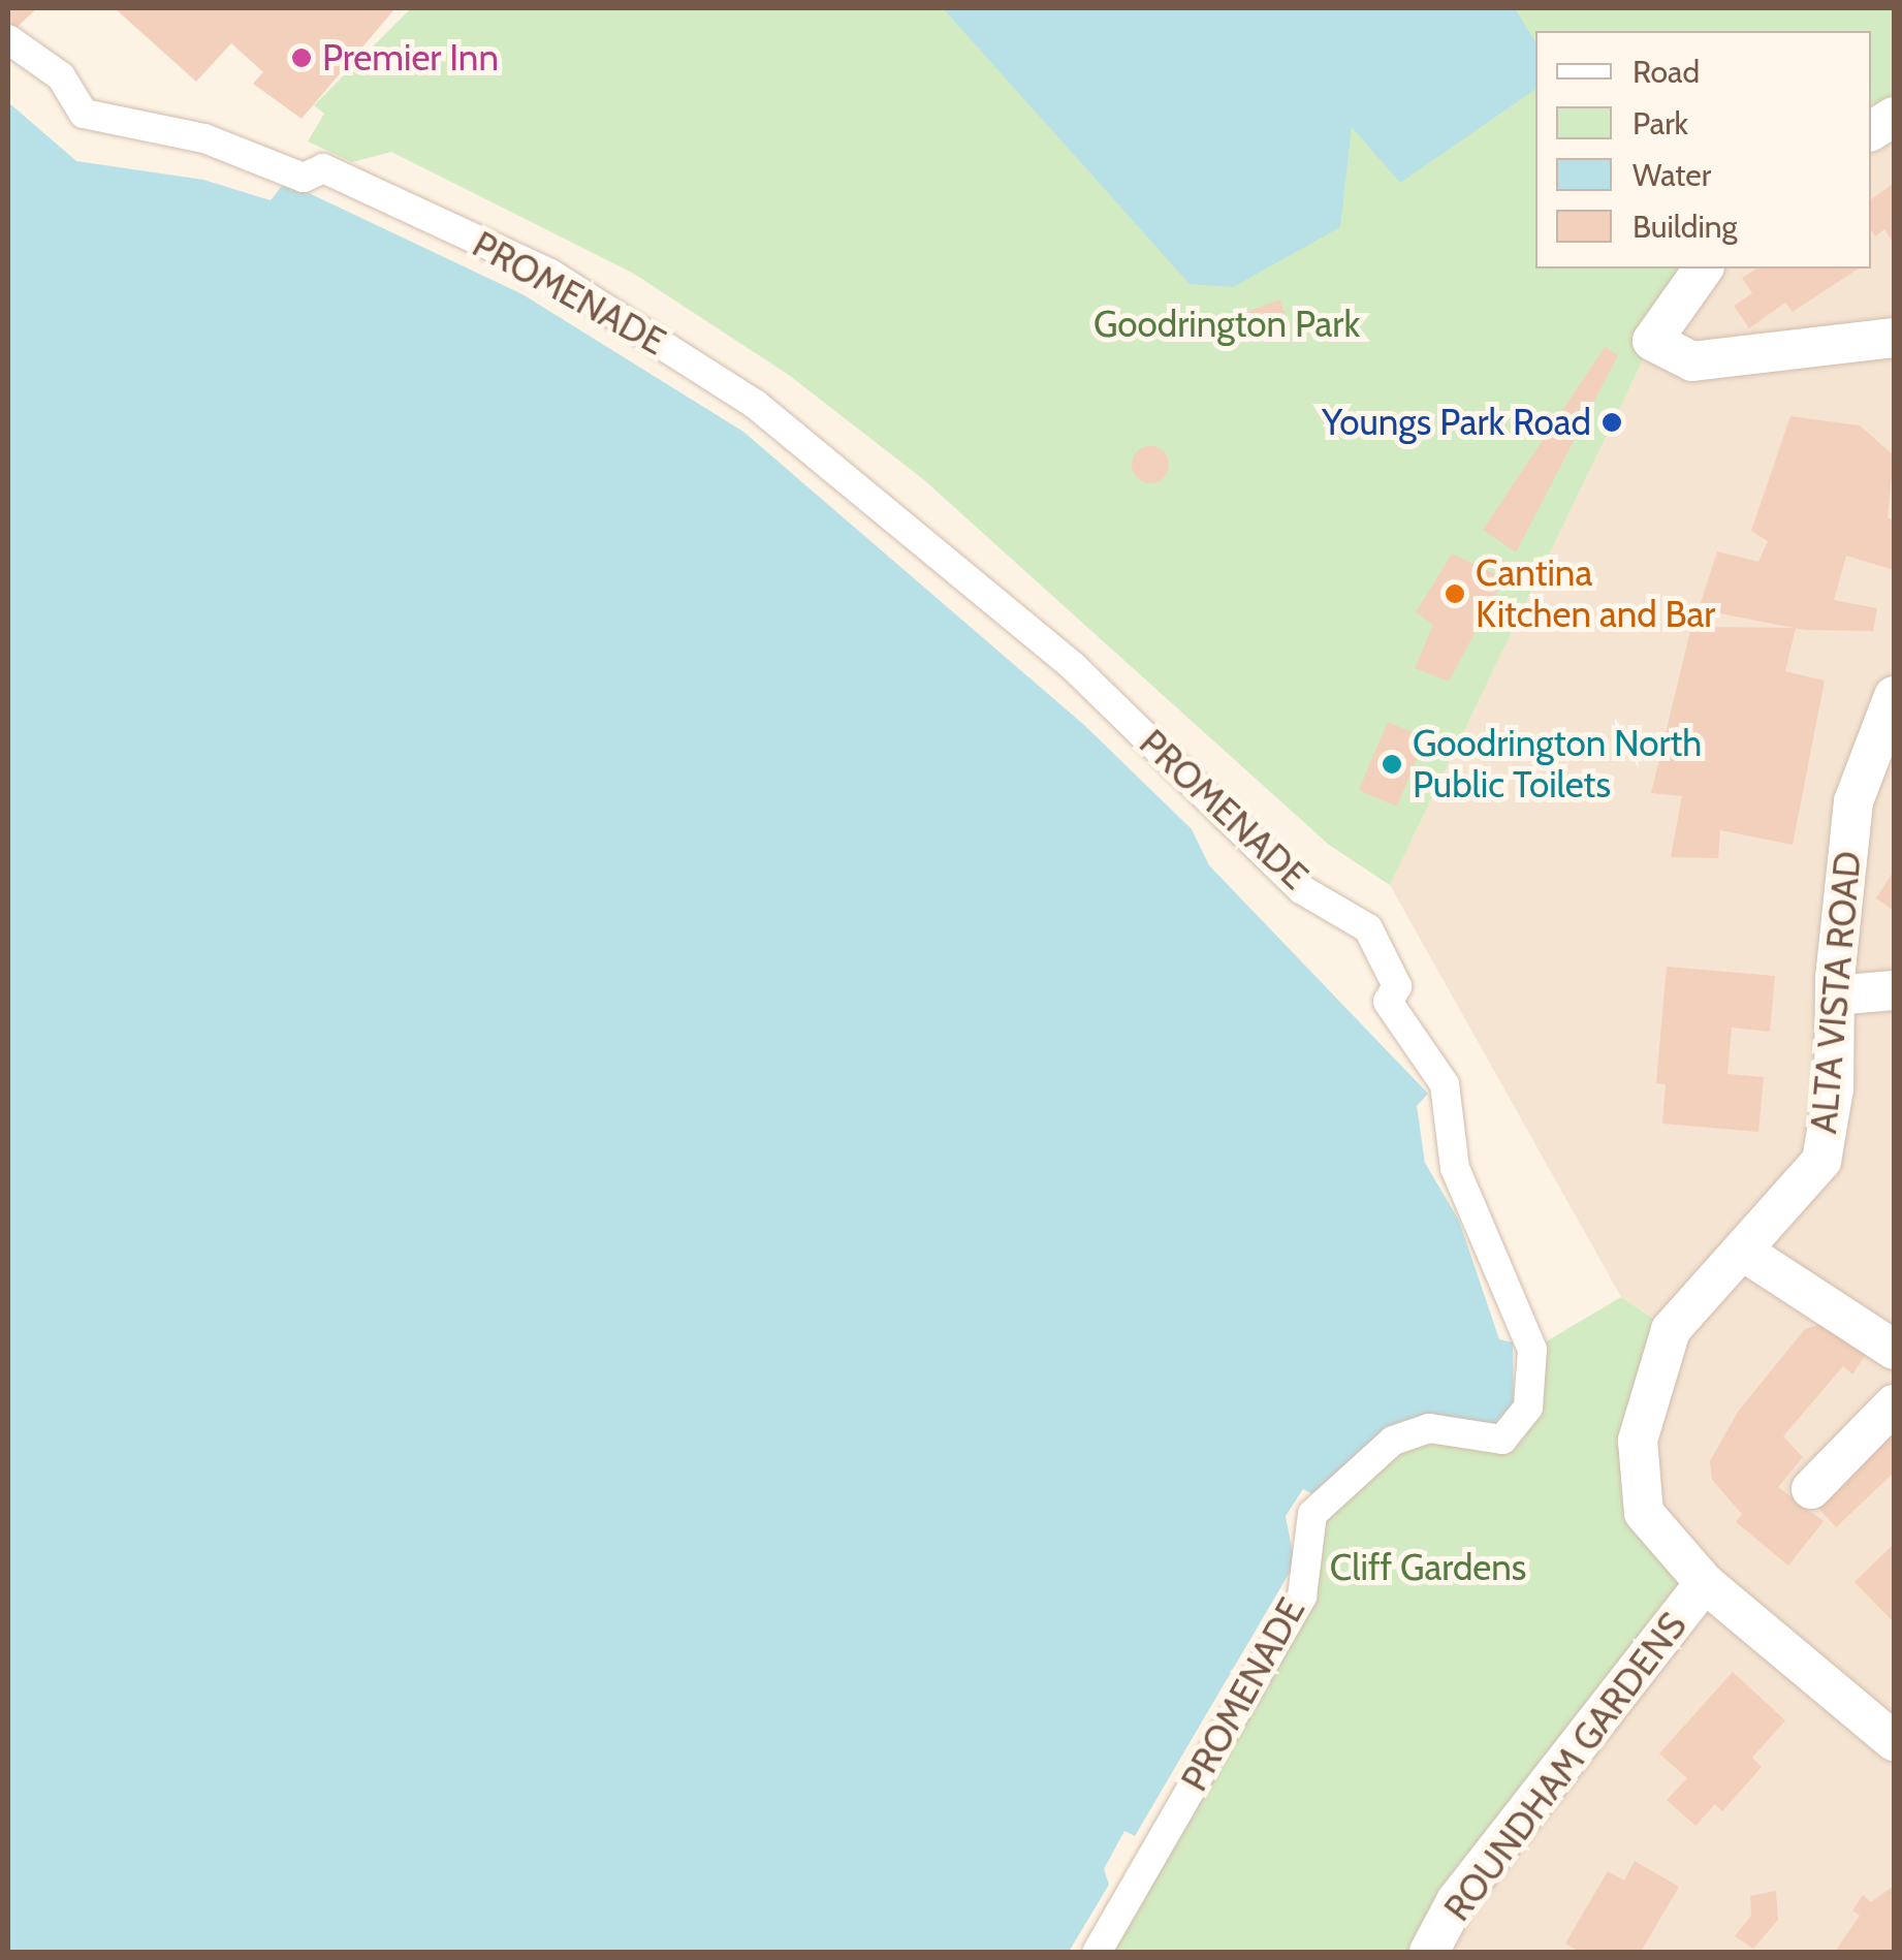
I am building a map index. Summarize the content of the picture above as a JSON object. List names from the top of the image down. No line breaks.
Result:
{"streets":{"street":["PROMENADE","ALTA VISTA ROAD","ROUNDHAM GARDENS"]},"crossings":[["ALTA VISTA ROAD","ROUNDHAM GARDENS"]],"parks":["Goodrington Park","Cliff Gardens"],"places":["Premier Inn","Youngs Park Road","Cantina Kitchen and Bar","Goodrington North Public Toilets"],"legend":["Road","Park","Water","Building"]}
